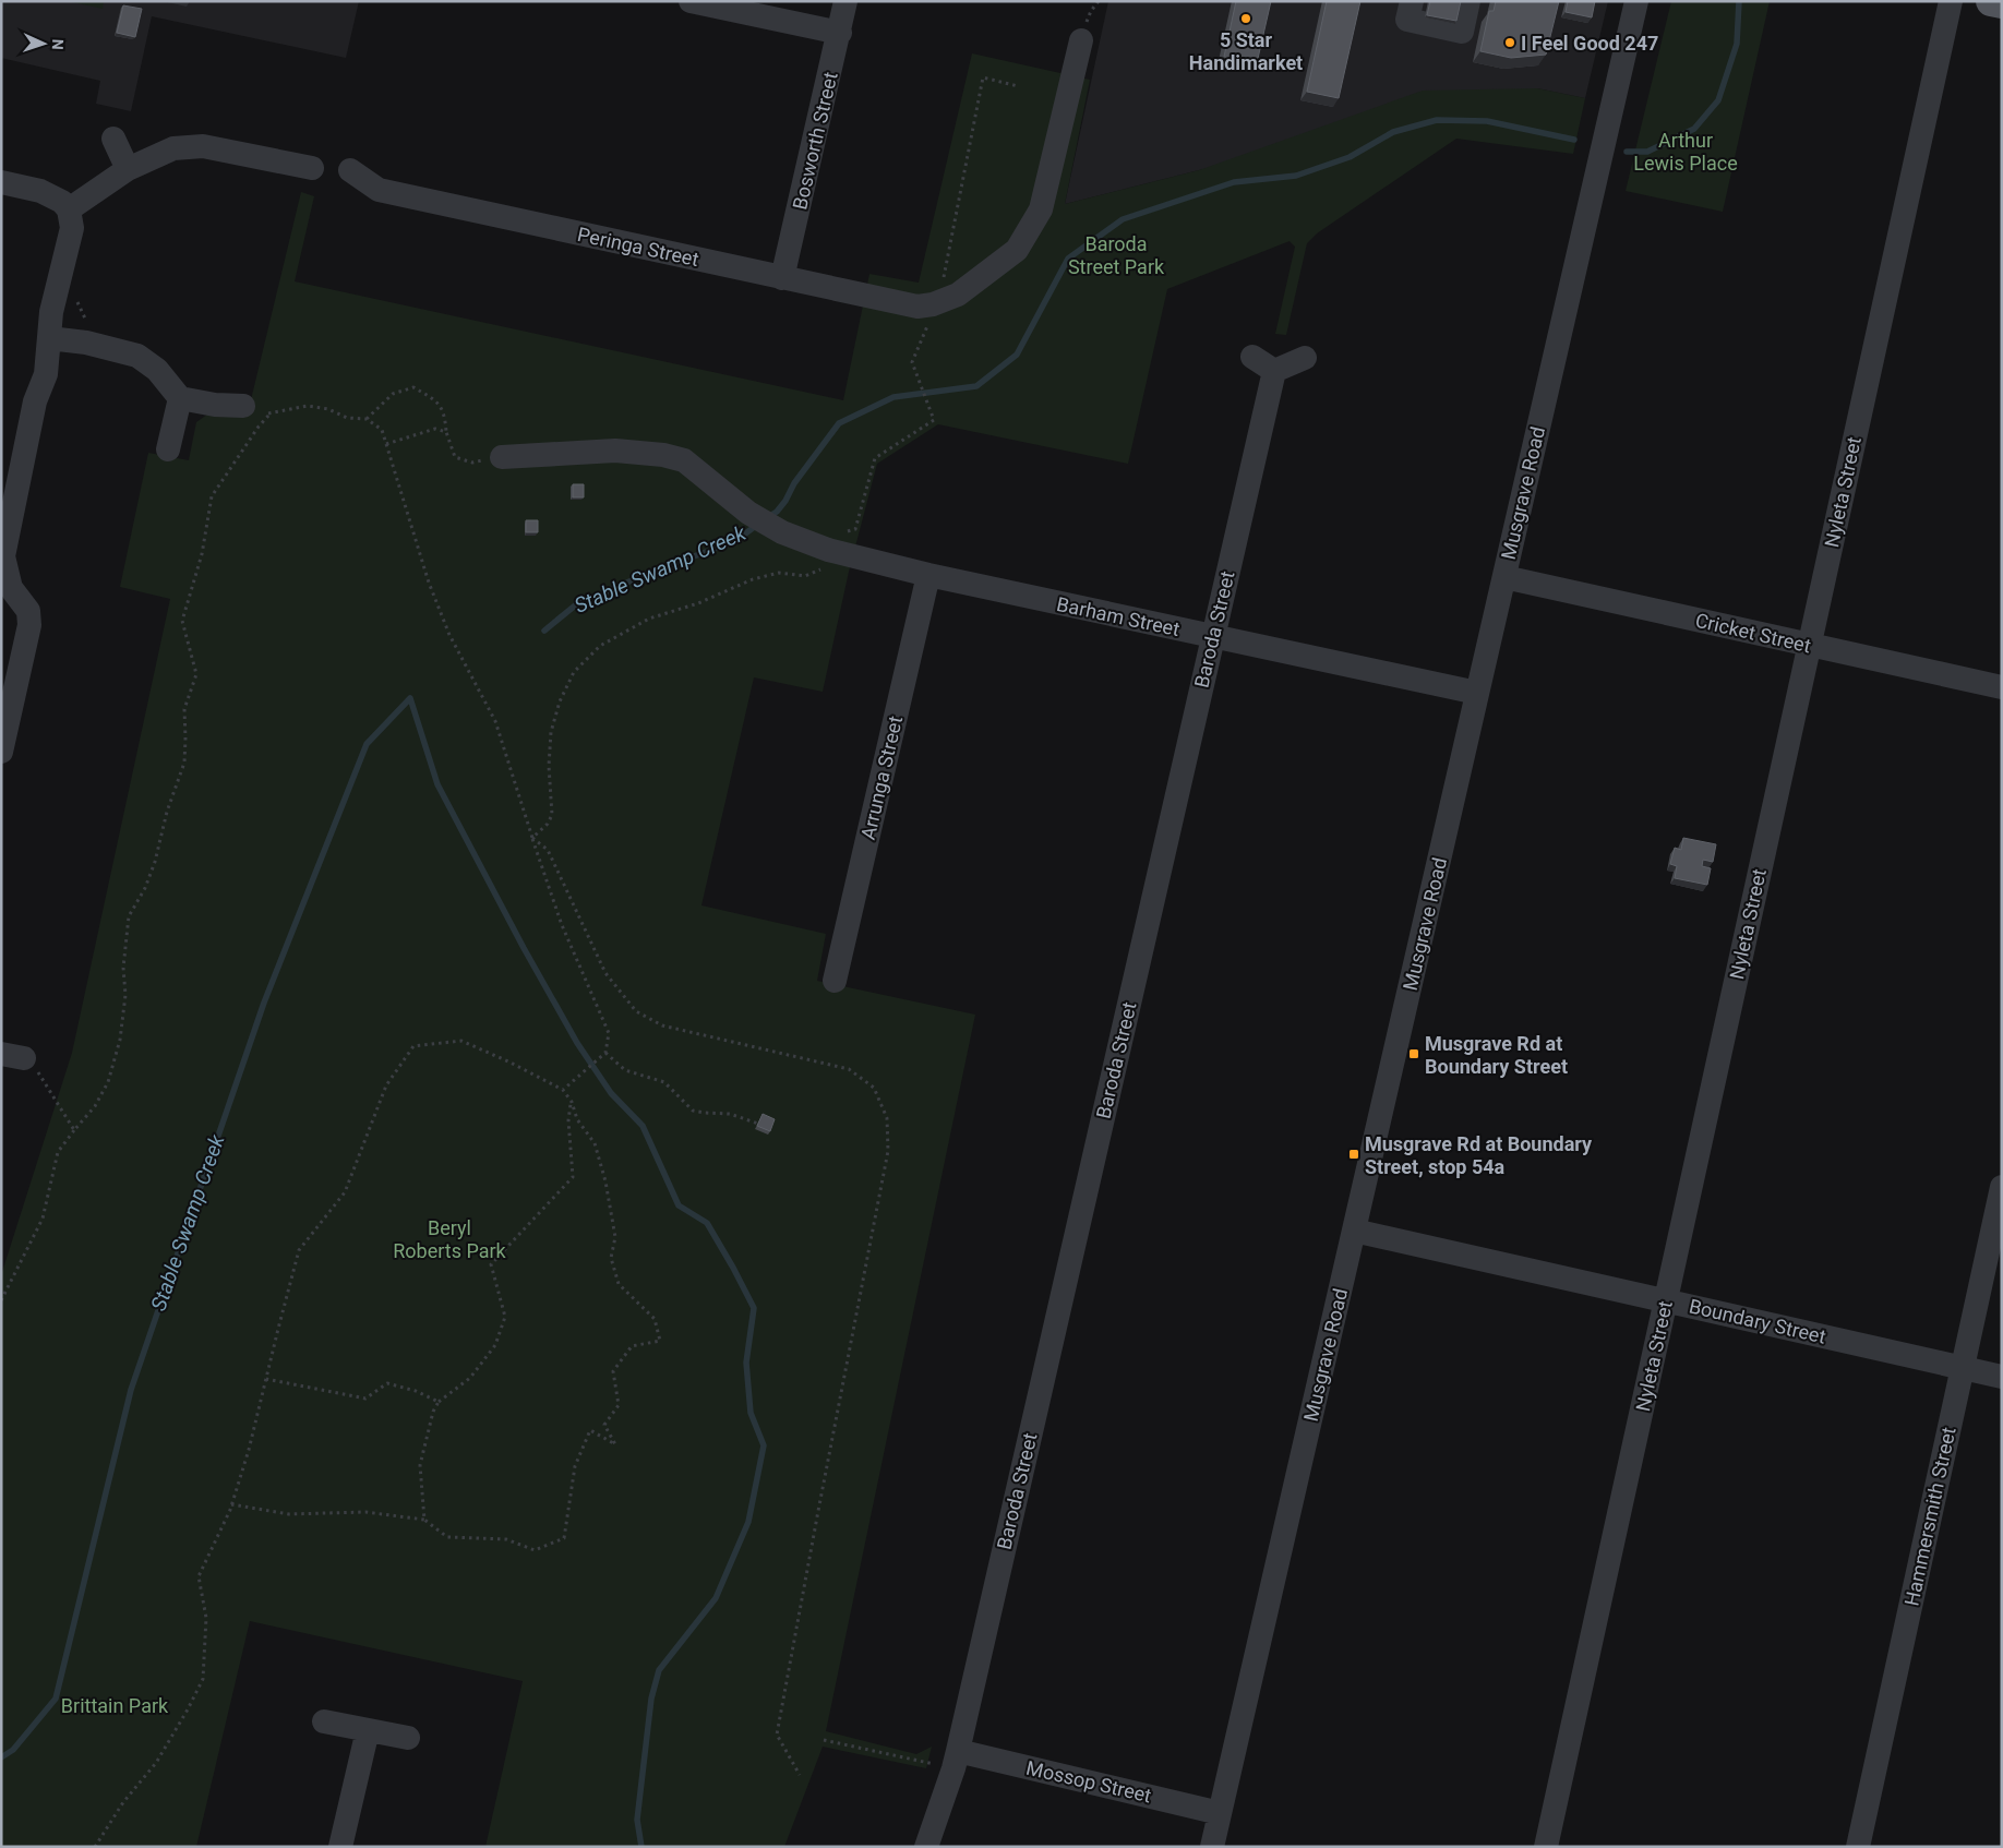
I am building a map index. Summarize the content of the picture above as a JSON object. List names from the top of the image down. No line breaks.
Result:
{"streets":{"street":["Bosworth Street","Peringa Street","Nyleta Street","Musgrave Road","Barham Street","Baroda Street","Cricket Street","Arrunga Street","Boundary Street","Hammersmith Street","Mossop Street"]},"crossings":[["Bosworth Street","Peringa Street"],["Nyleta Street","Cricket Street"],["Nyleta Street","Boundary Street"],["Musgrave Road","Barham Street"],["Musgrave Road","Cricket Street"],["Musgrave Road","Boundary Street"],["Musgrave Road","Mossop Street"],["Barham Street","Baroda Street"],["Barham Street","Arrunga Street"],["Baroda Street","Mossop Street"],["Boundary Street","Hammersmith Street"]],"water":["Stable Swamp Creek"],"parks":["Arthur Lewis Place","Baroda Street Park","Beryl Roberts Park","Brittain Park"],"places":{"other":["5 Star Handimarket","I Feel Good 247"],"transit":["Musgrave Rd at Boundary Street","Musgrave Rd at Boundary Street, stop 54a"]},"north":"right"}
